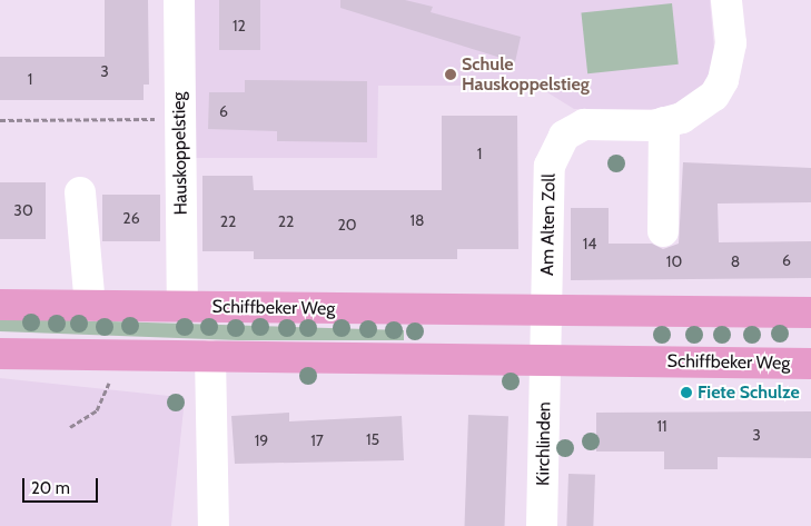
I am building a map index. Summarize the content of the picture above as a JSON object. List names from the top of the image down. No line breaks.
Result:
{"streets":{"main road":["Schiffbeker Weg"],"street":["Hauskoppelstieg","Am Alten Zoll","Kirchlinden"]},"crossings":[["Hauskoppelstieg","Schiffbeker Weg"],["Am Alten Zoll","Schiffbeker Weg"],["Schiffbeker Weg","Kirchlinden"]],"places":["Schule Hauskoppelstieg","Fiete Schulze"],"house_numbers":["12","3","1","6","1","30","26","18","22","22","20","14","6","10","8","11","3","15","19","17"],"scale_bar":"20 m"}
